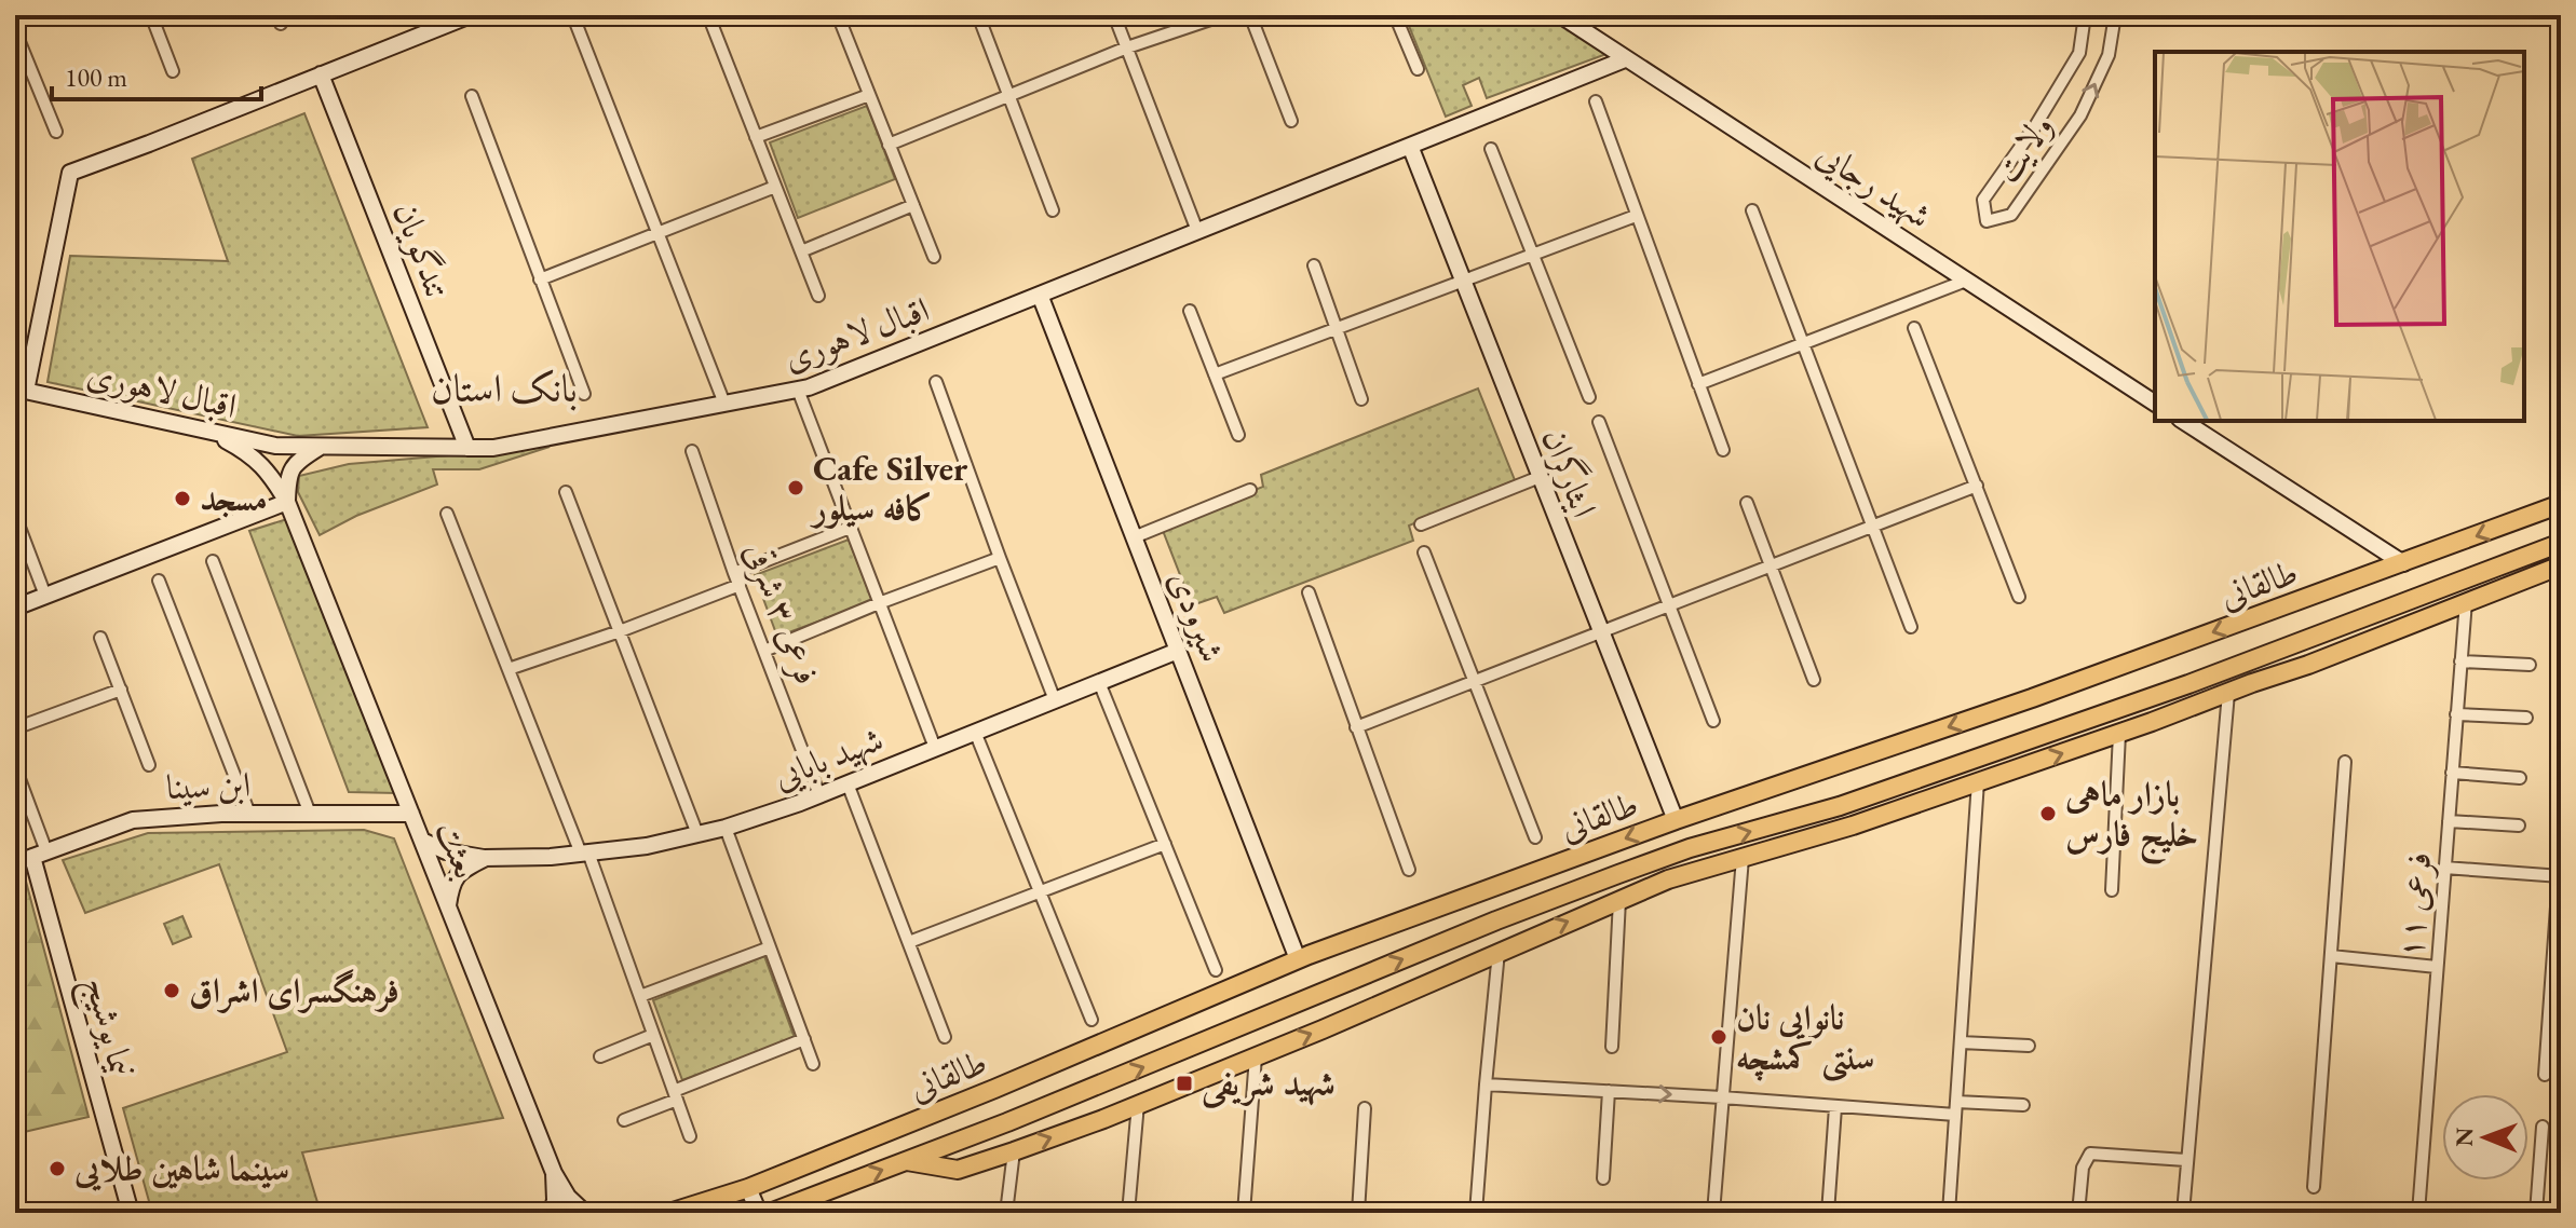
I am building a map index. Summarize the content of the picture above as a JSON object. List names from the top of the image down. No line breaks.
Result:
{"streets":{"main road":["طالقانی"],"street":["ولایت","شهید رجایی","تندگویان","اقبال لاهوری","ایثارگران","فرعی ۳ شرقی","شیرودی","شهید بابایی","ابن سینا","بعثت","فرعی ۱۱","نیما یوشیج"]},"crossings":[["شهید رجایی","اقبال لاهوری"],["تندگویان","اقبال لاهوری"],["اقبال لاهوری","ایثارگران"],["اقبال لاهوری","شیرودی"],["اقبال لاهوری","بعثت"],["ایثارگران","طالقانی"],["طالقانی","شیرودی"],["فرعی ۳ شرقی","شهید بابایی"],["شیرودی","شهید بابایی"],["شهید بابایی","بعثت"],["ابن سینا","بعثت"],["ابن سینا","نیما یوشیج"]],"districts":["بانک استان"],"places":{"other":["Cafe Silver کافه سیلور","مسجد","بازار ماهی خلیج فارس","فرهنگسرای اشراق","نانوایی نان سنتی کمشچه","سینما شاهین طلایی"],"transit":["شهید شریفی"]},"scale_bar":"100 m","north":"left"}
